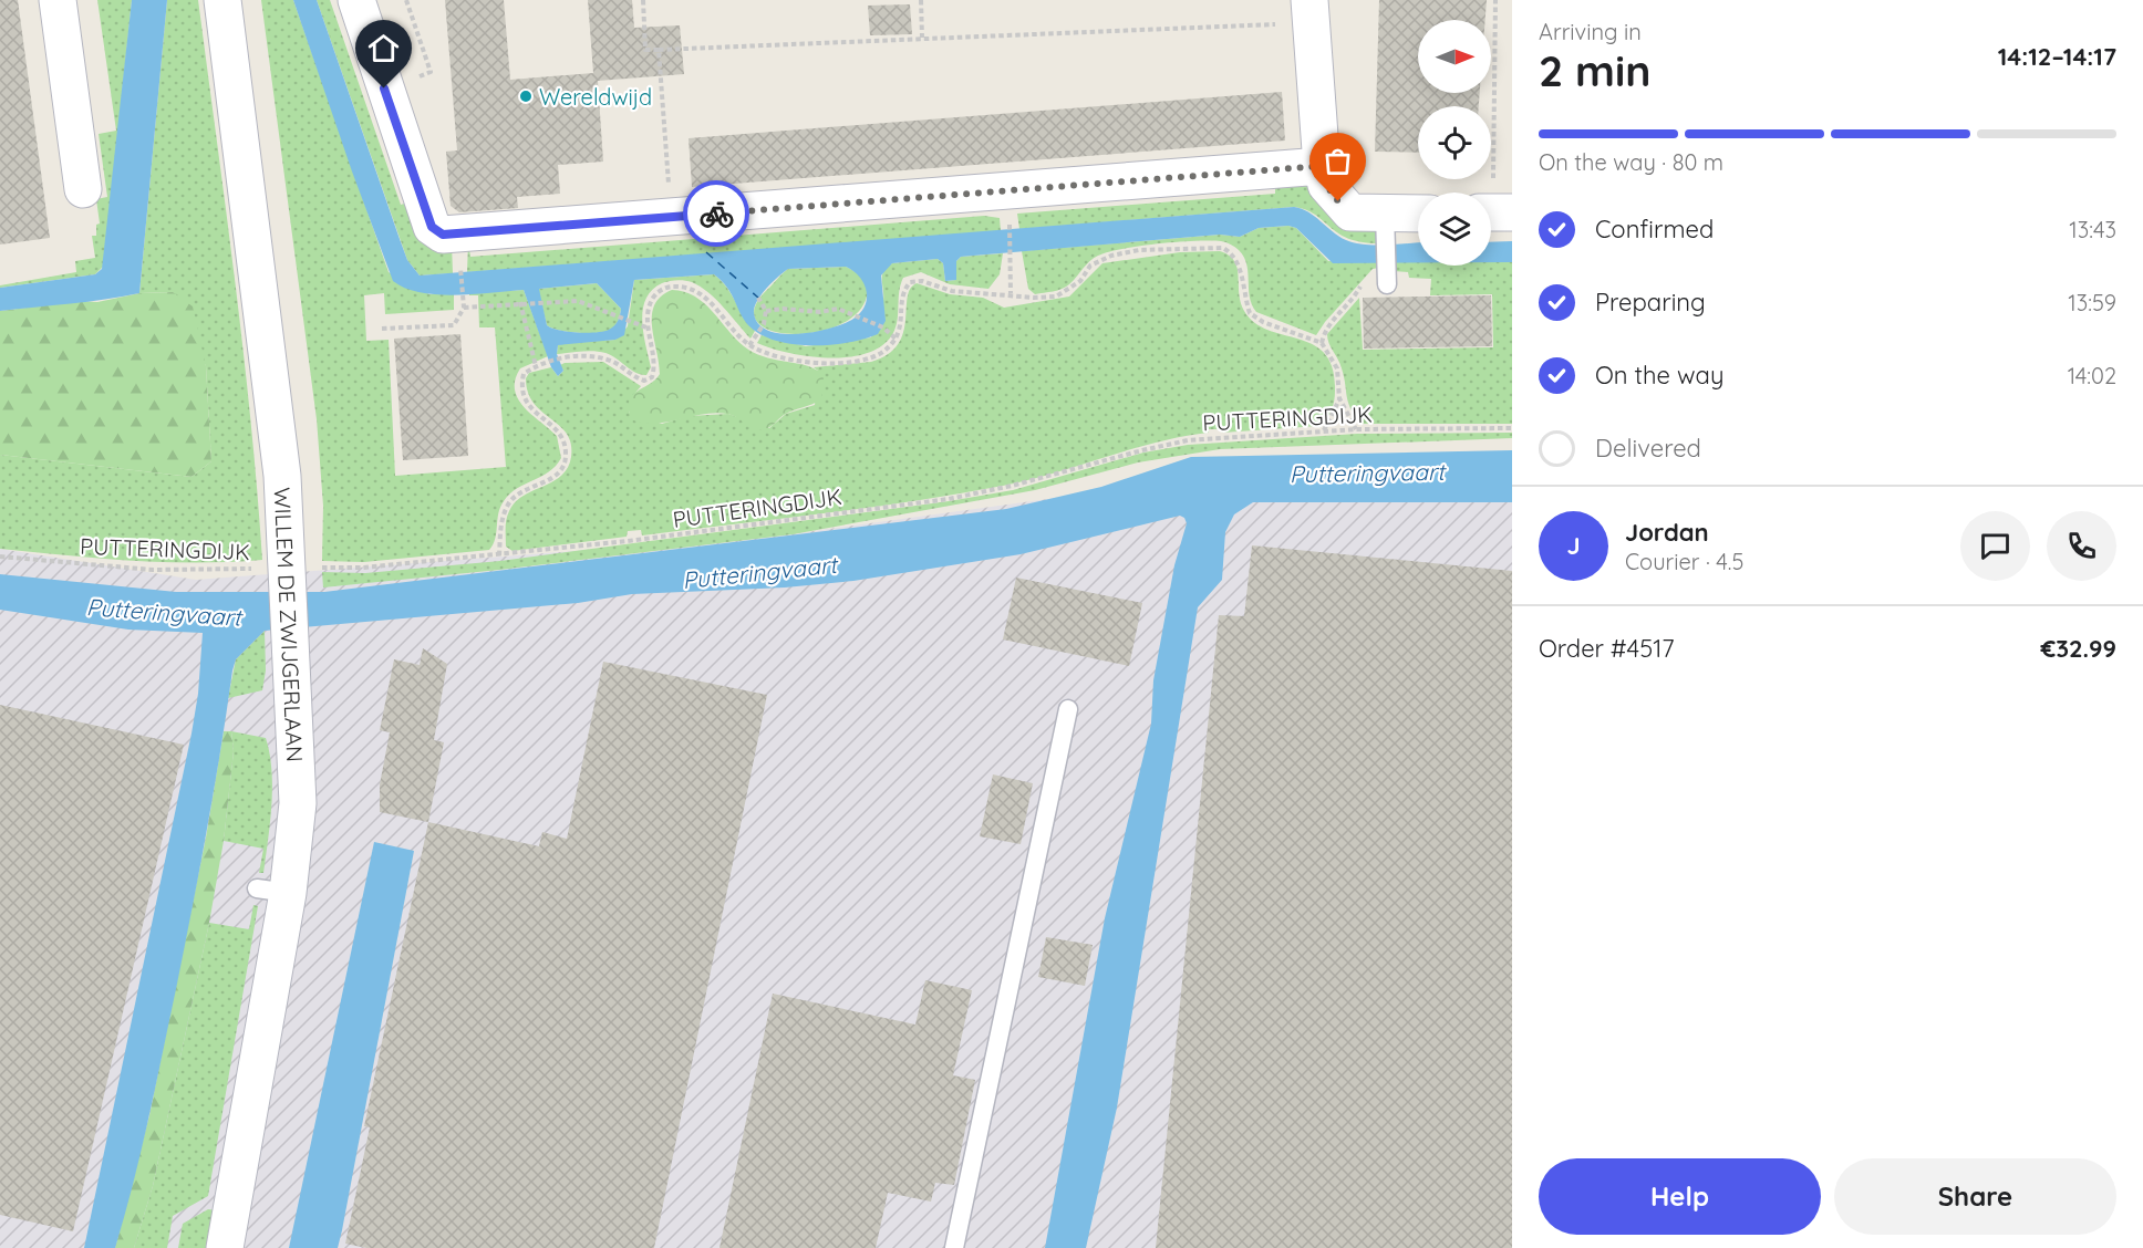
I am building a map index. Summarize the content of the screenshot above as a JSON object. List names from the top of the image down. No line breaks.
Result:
{"streets":{"street":["WILLEM DE ZWIJGERLAAN"],"path":["PUTTERINGDIJK"]},"crossings":[["PUTTERINGDIJK","WILLEM DE ZWIJGERLAAN"]],"water":["Putteringvaart"],"places":["Wereldwijd"],"north":"right","page":{"heading":["2 min","Arriving in","14:12–14:17"],"panel":["Jordan","Courier · 4.5","Order #4517","€32.99"],"bar":"On the way · 80 m","list":[["Confirmed","13:43"],["Preparing","13:59"],["On the way","14:02"],"Delivered"],"round":"J","buttons":["Help","Share"]}}
